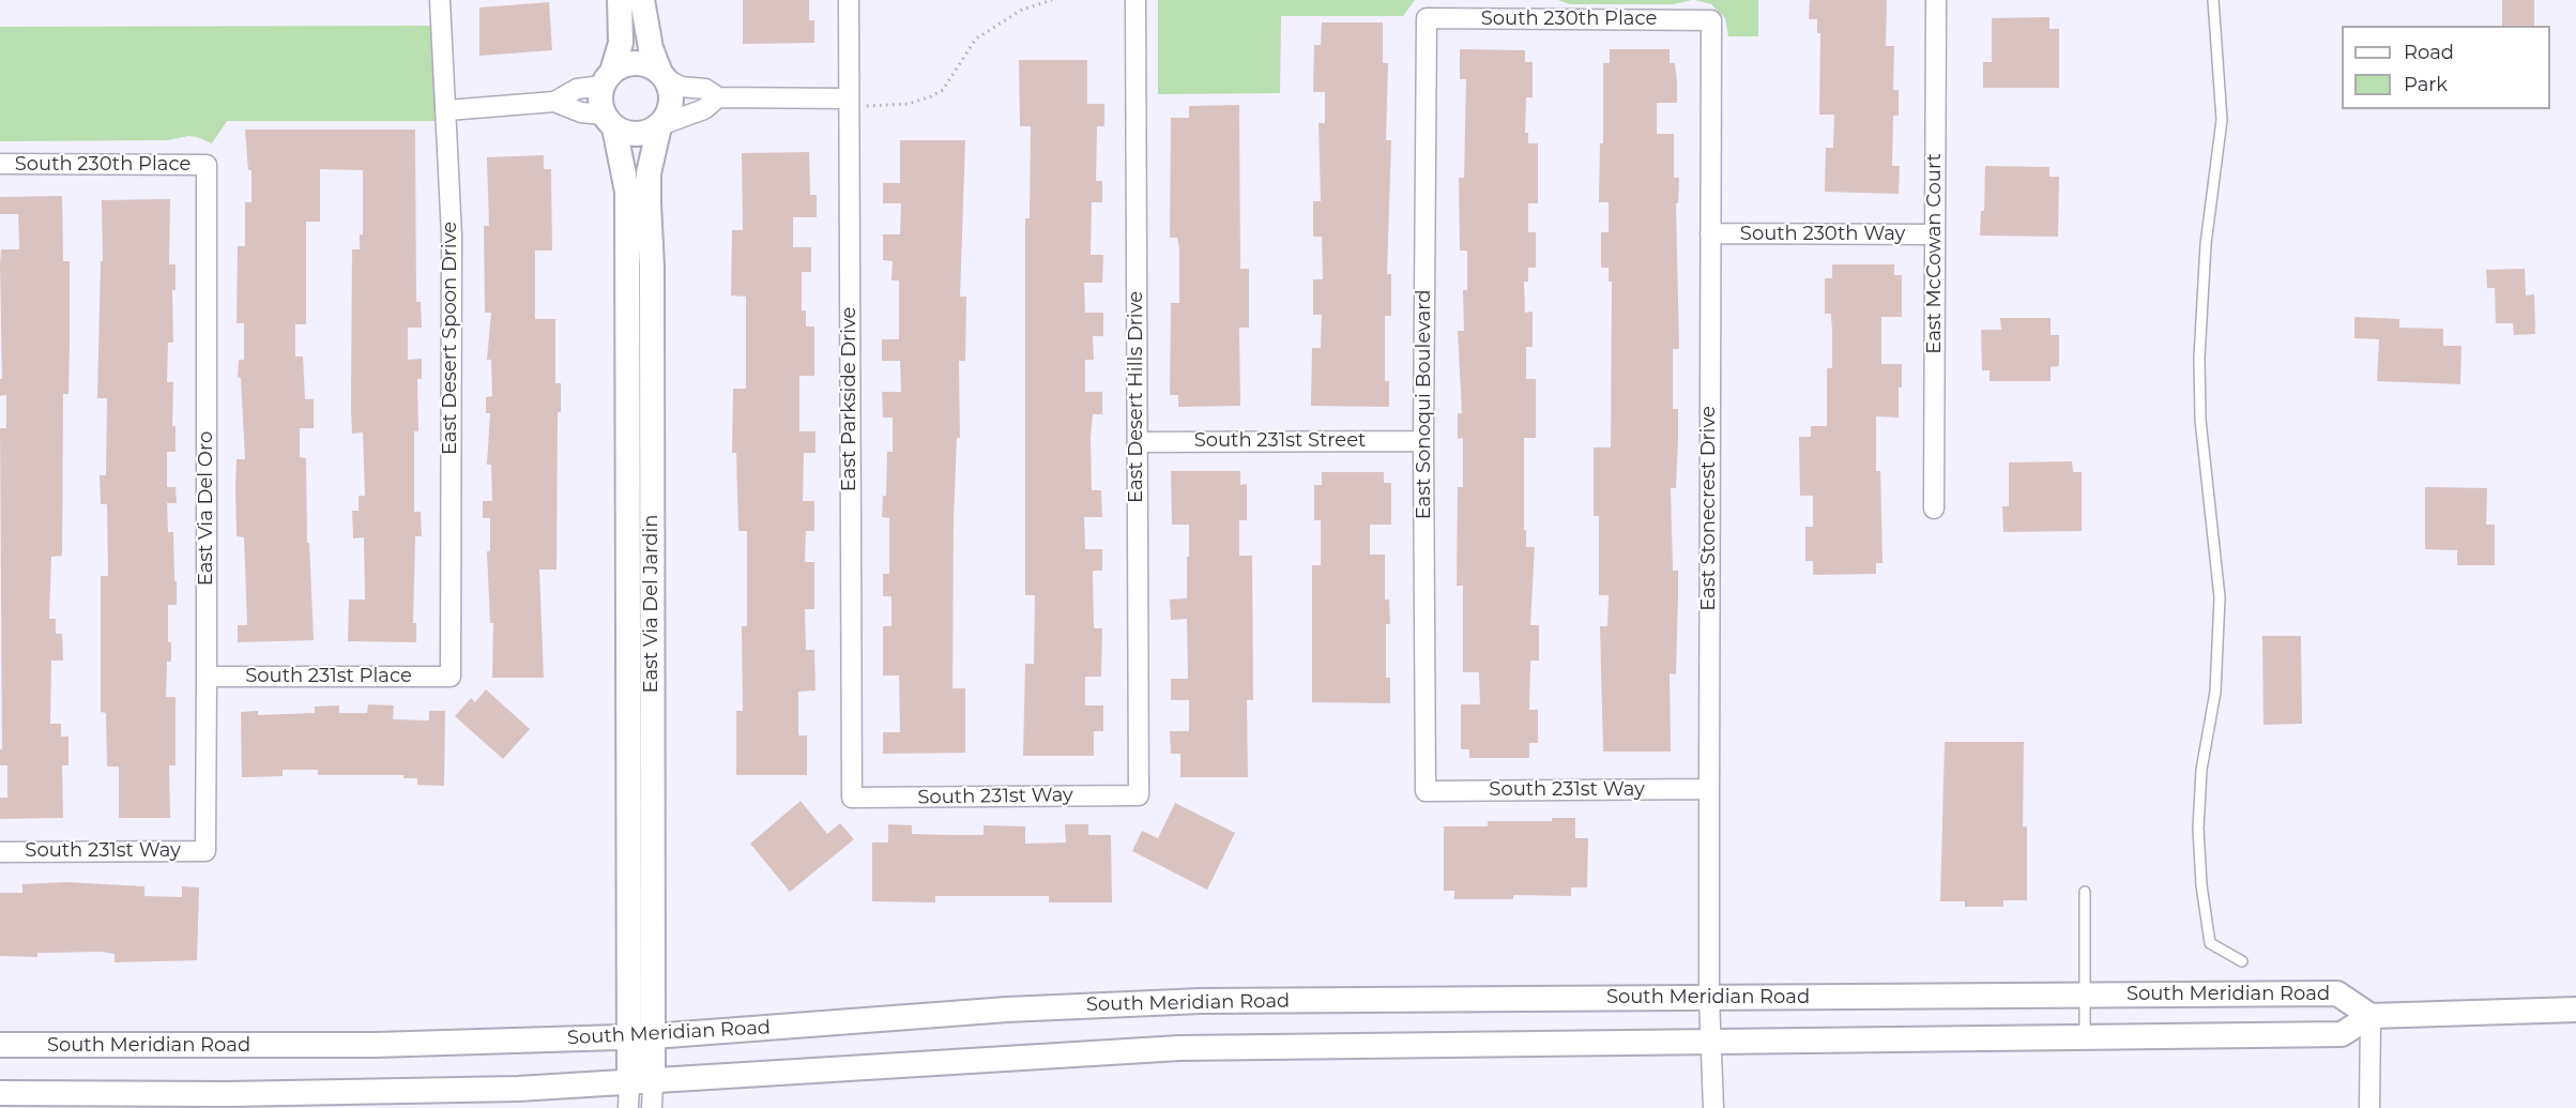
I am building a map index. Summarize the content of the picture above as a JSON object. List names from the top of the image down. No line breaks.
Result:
{"streets":{"street":["South 230th Place","South 230th Way","East McCowan Court","East Desert Spoon Drive","East Desert Hills Drive","East Parkside Drive","East Sonoqui Boulevard","South 231st Street","East Via Del Oro","East Stonecrest Drive","East Via Del Jardin","South 231st Place","South 231st Way","South Meridian Road"]},"crossings":[["South 230th Place","East Sonoqui Boulevard"],["South 230th Place","East Via Del Oro"],["South 230th Place","East Stonecrest Drive"],["South 230th Way","East McCowan Court"],["South 230th Way","East Stonecrest Drive"],["East Desert Spoon Drive","South 231st Place"],["East Desert Hills Drive","South 231st Street"],["East Desert Hills Drive","South 231st Way"],["East Parkside Drive","South 231st Way"],["East Sonoqui Boulevard","South 231st Street"],["East Sonoqui Boulevard","South 231st Way"],["East Via Del Oro","South 231st Place"],["East Via Del Oro","South 231st Way"],["East Stonecrest Drive","South 231st Way"],["East Stonecrest Drive","South Meridian Road"],["East Via Del Jardin","South Meridian Road"]],"legend":["Road","Park"]}
